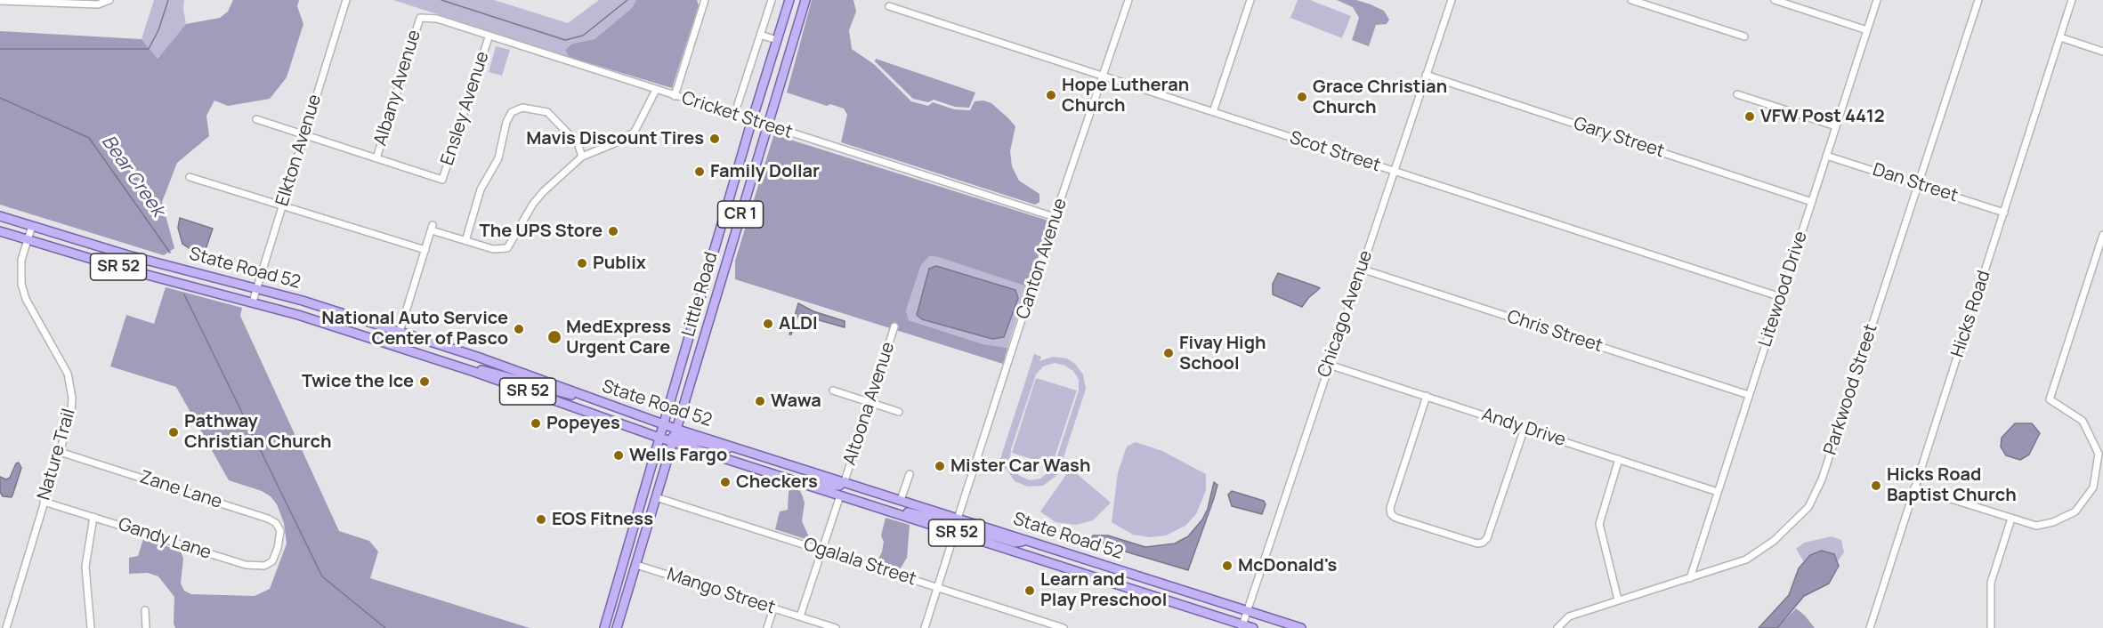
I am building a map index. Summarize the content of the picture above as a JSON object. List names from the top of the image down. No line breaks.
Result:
{"streets":{"main road":["CR 1","SR 52","State Road 52","Little Road"],"street":["Albany Avenue","Ensley Avenue","Cricket Street","Gary Street","Elkton Avenue","Scot Street","Dan Street","Canton Avenue","Litewood Drive","Chicago Avenue","Hicks Road","Chris Street","Parkwood Street","Altoona Avenue","Andy Drive","Nature Trail","Zane Lane","Gandy Lane","Ogalala Street","Mango Street"]},"crossings":[["Albany Avenue","Ensley Avenue"],["Albany Avenue","Cricket Street"],["Ensley Avenue","Cricket Street"],["Cricket Street","Canton Avenue"],["Cricket Street","Little Road"],["Gary Street","Litewood Drive"],["Gary Street","Chicago Avenue"],["Elkton Avenue","State Road 52"],["Scot Street","Canton Avenue"],["Scot Street","Litewood Drive"],["Scot Street","Chicago Avenue"],["Dan Street","Litewood Drive"],["Dan Street","Hicks Road"],["Dan Street","Parkwood Street"],["Canton Avenue","State Road 52"],["State Road 52","Little Road"],["State Road 52","Chicago Avenue"],["State Road 52","Altoona Avenue"],["State Road 52","Nature Trail"],["Litewood Drive","Chris Street"],["Litewood Drive","Parkwood Street"],["Litewood Drive","Andy Drive"],["Little Road","Ogalala Street"],["Little Road","Mango Street"],["Chicago Avenue","Chris Street"],["Chicago Avenue","Andy Drive"],["Nature Trail","Zane Lane"],["Nature Trail","Gandy Lane"],["Zane Lane","Gandy Lane"]],"water":["Bear Creek"],"places":["Hope Lutheran Church","Grace Christian Church","VFW Post 4412","Mavis Discount Tires","Family Dollar","The UPS Store","Publix","ALDI","National Auto Service Center of Pasco","MedExpress Urgent Care","Fivay High School","Twice the Ice","Wawa","Popeyes","Pathway Christian Church","Wells Fargo","Mister Car Wash","Checkers","Hicks Road Baptist Church","EOS Fitness","McDonald's","Learn and Play Preschool"]}
